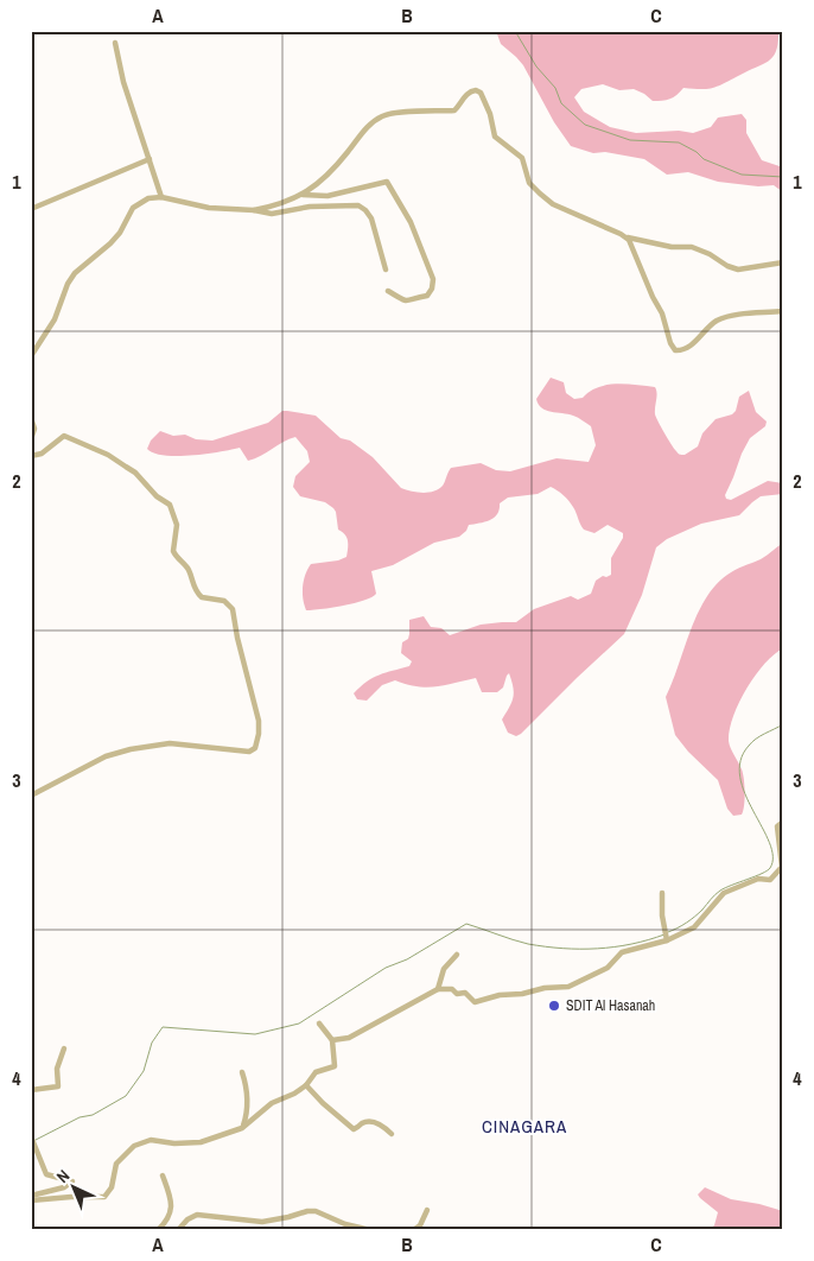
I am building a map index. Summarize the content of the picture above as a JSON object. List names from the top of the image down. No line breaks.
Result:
{"districts":["CINAGARA"],"places":["SDIT Al Hasanah"],"north":"top left","grid":{"columns":["A","B","C"],"rows":["1","2","3","4"]}}
